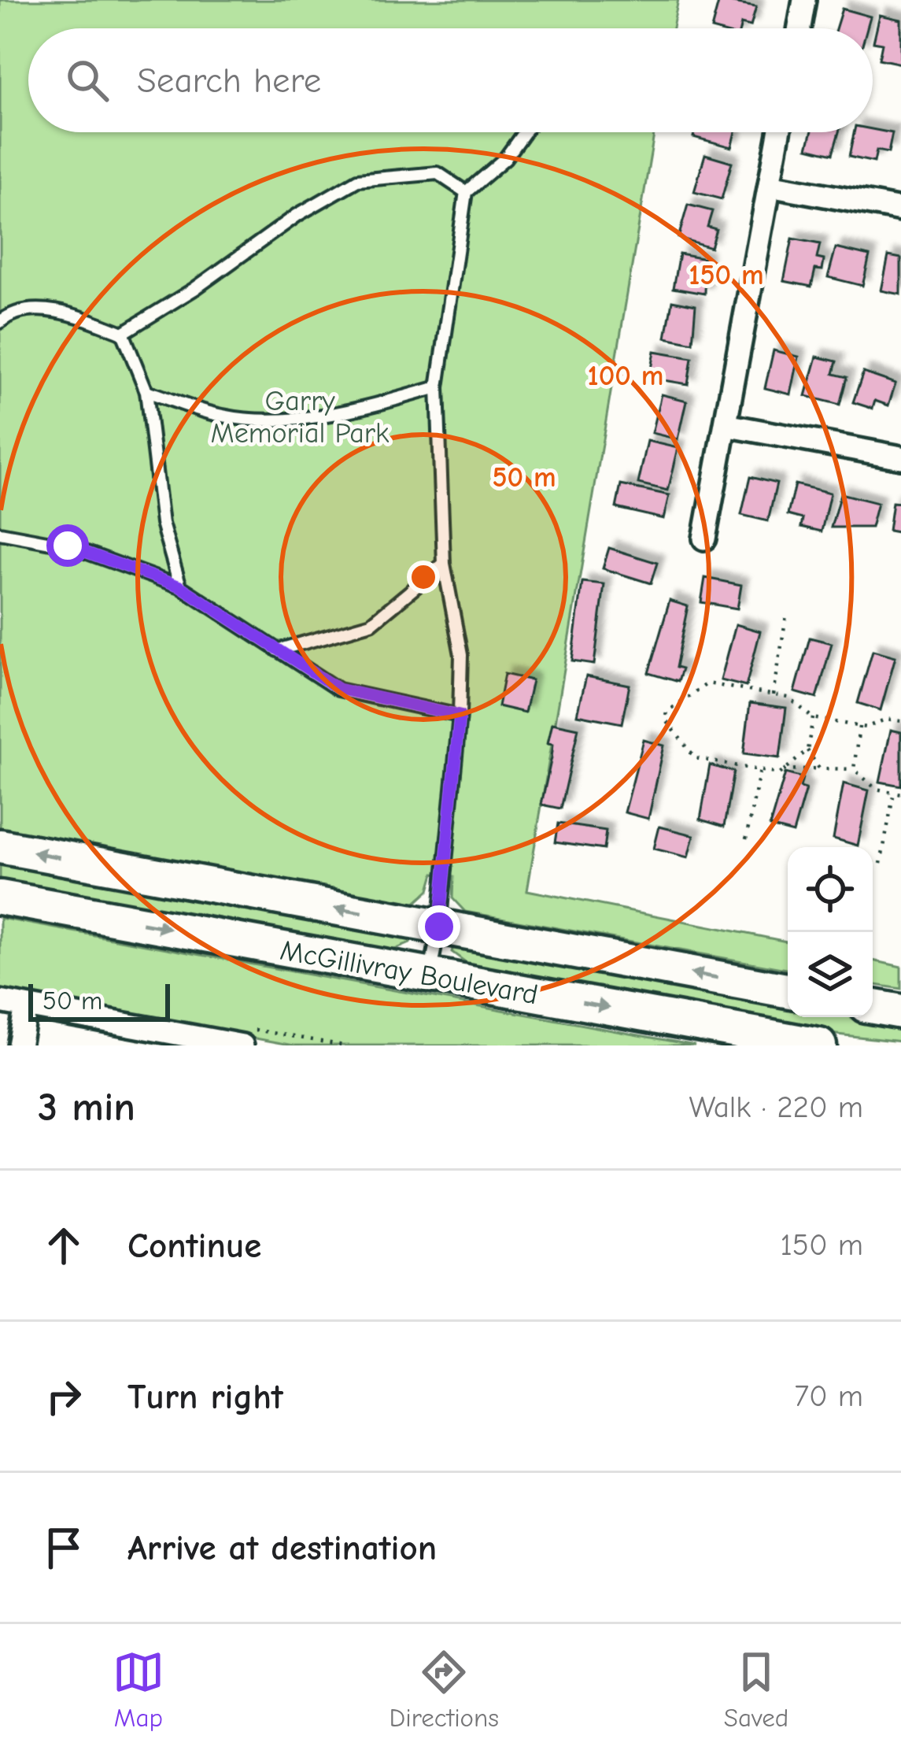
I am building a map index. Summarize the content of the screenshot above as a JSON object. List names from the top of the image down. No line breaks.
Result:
{"streets":{"main road":["McGillivray Boulevard"]},"parks":["Garry Memorial Park"],"scale_bar":"50 m","page":{"search":"Search here","scale":"50 m","heading":["3 min","Walk · 220 m"],"list":[["Continue","150 m"],["Turn right","70 m"],"Arrive at destination"],"nav":["Map","Directions","Saved"]},"rings":["150 m","100 m","50 m"]}
